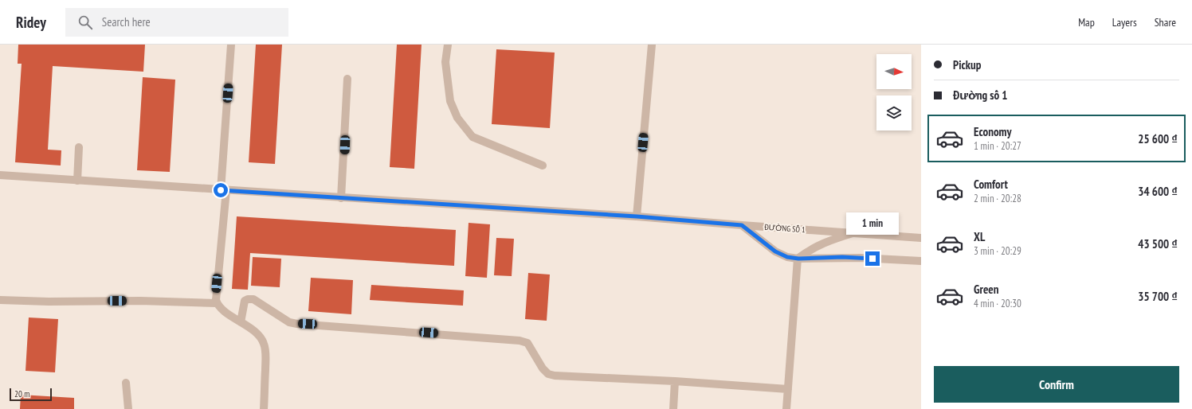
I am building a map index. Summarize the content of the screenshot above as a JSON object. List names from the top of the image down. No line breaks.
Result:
{"streets":{"street":["ĐƯỜNG SỐ 1"]},"scale_bar":"20 m","north":"right","page":{"header":"Ridey","search":"Search here","nav":["Map","Layers","Share"],"banner":["Pickup","Đường số 1"],"list":[{"name":"Economy","note":"1 min · 20:27","value":"25 600 ₫"},{"name":"Comfort","note":"2 min · 20:28","value":"34 600 ₫"},{"name":"XL","note":"3 min · 20:29","value":"43 500 ₫"},{"name":"Green","note":"4 min · 20:30","value":"35 700 ₫"}],"bubble":"1 min","buttons":"Confirm","scale":"20 m"}}
